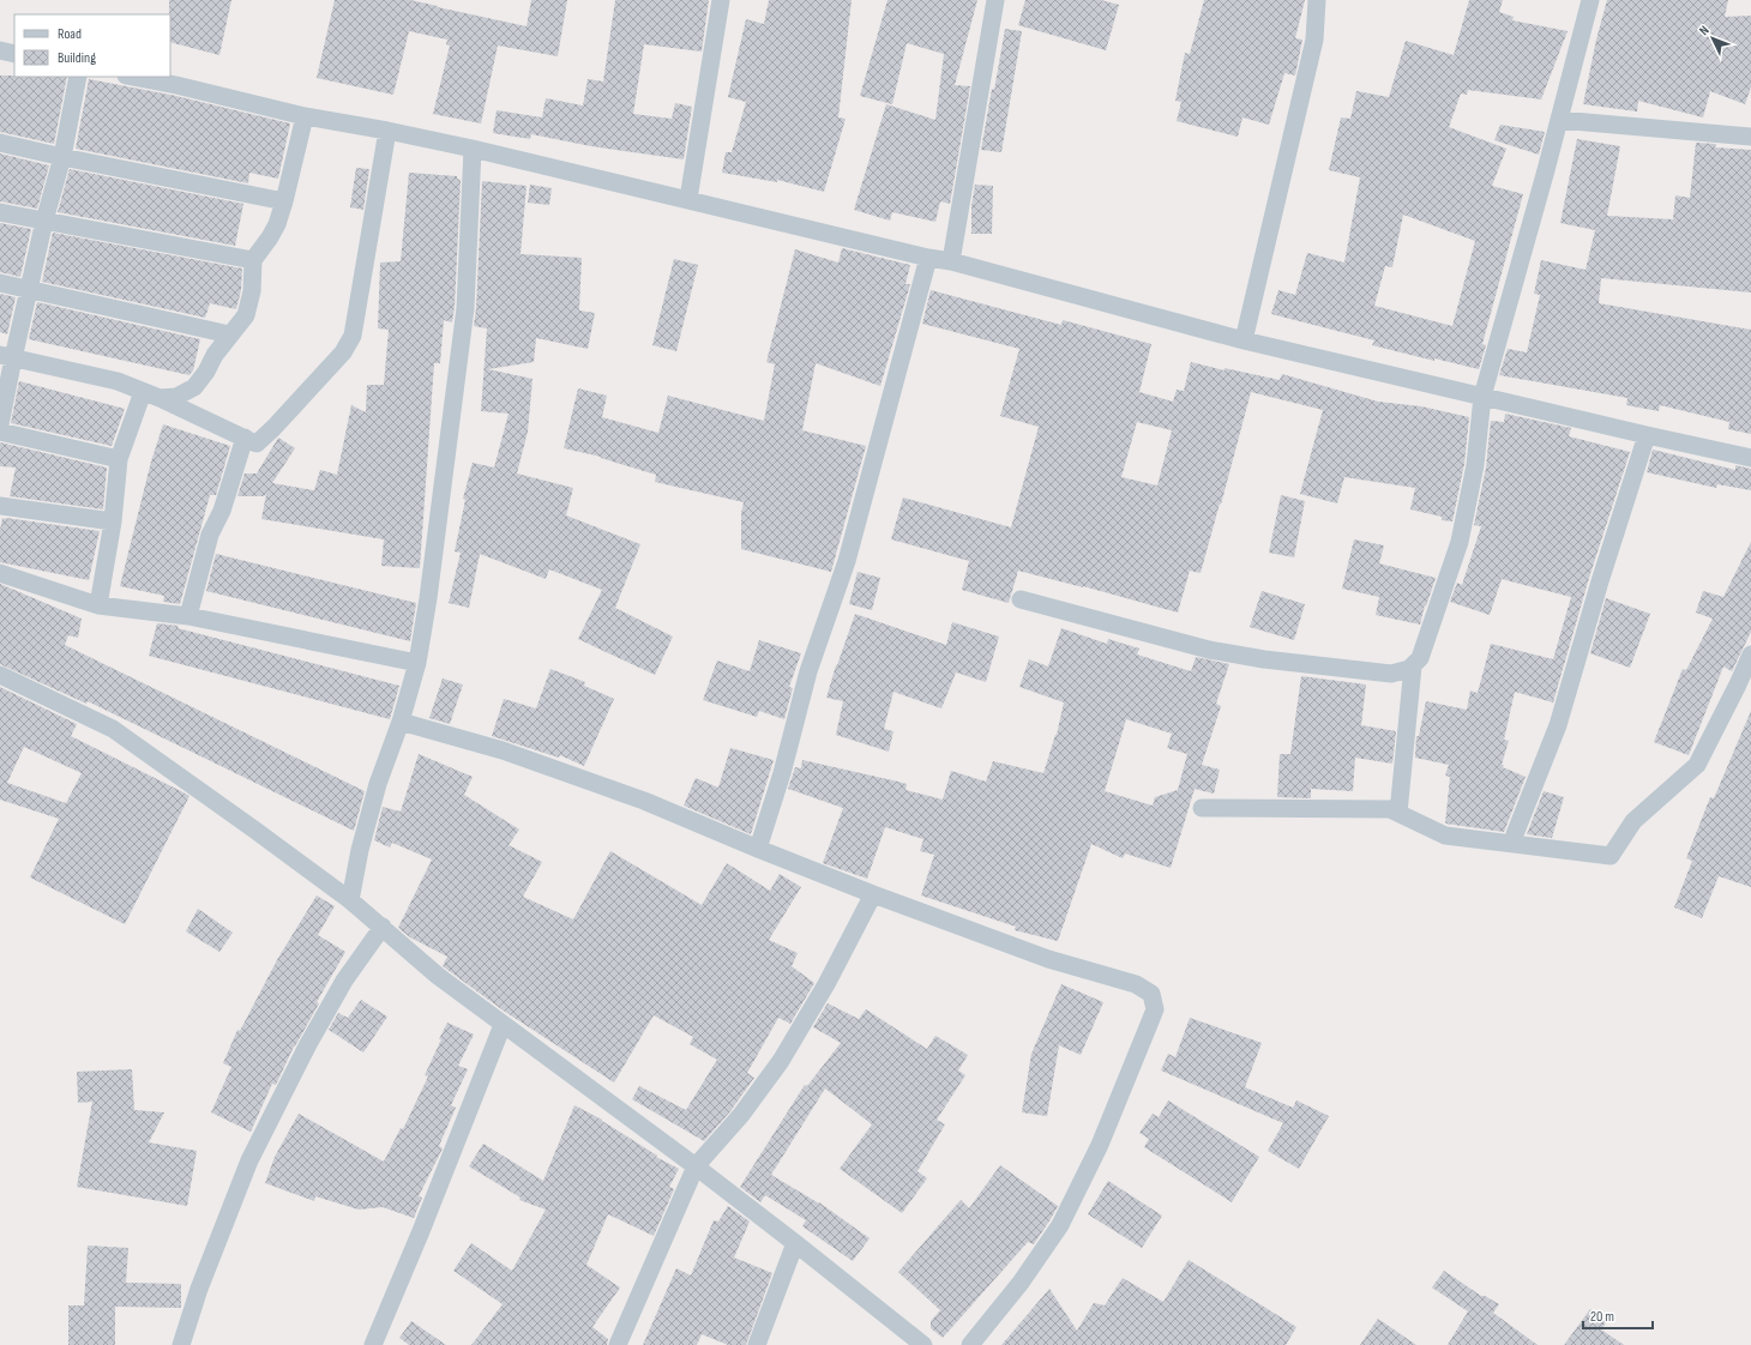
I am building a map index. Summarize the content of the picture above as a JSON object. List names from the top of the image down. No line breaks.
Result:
{"legend":["Road","Building"],"scale_bar":"20 m","north":"top left"}
